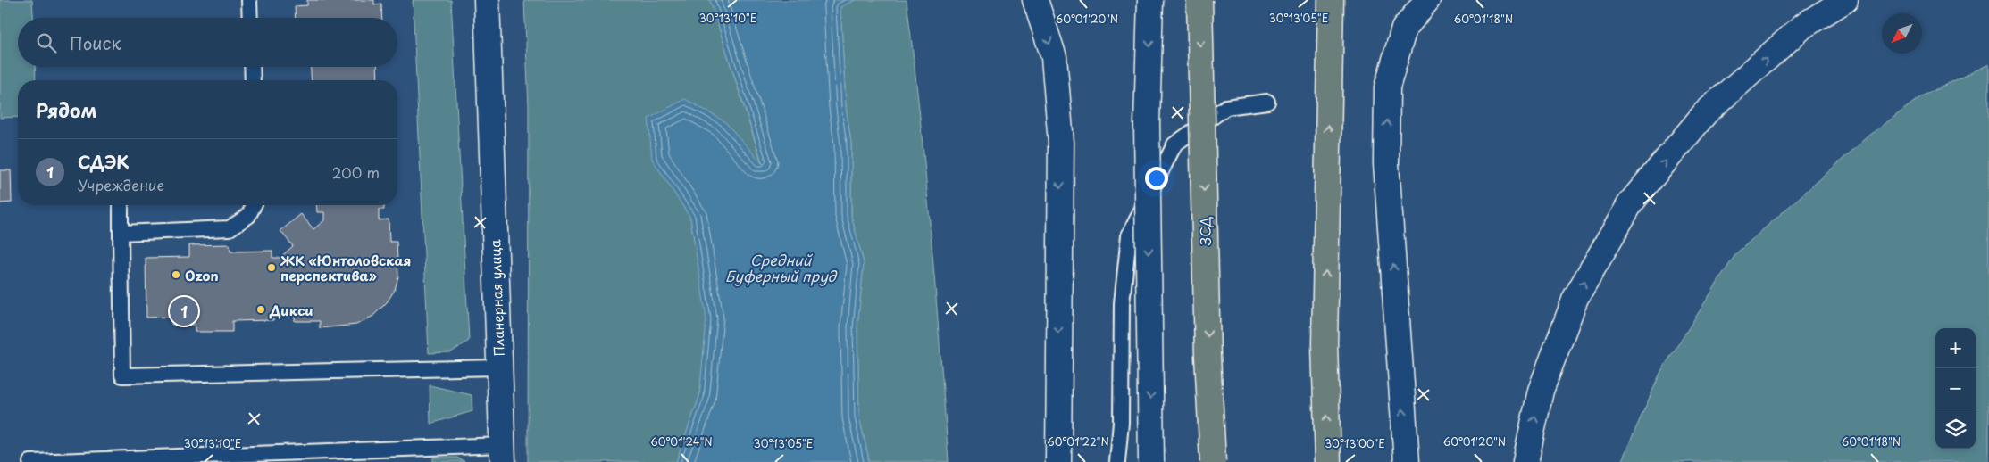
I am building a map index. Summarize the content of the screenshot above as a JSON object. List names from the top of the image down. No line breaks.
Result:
{"streets":{"highway":["ЗСД"],"main road":["Планерная улица"]},"water":["Средний Буферный пруд"],"places":["ЖК «Юнтоловская перспектива»","Ozon","Дикси"],"north":"bottom left","page":{"search":"Поиск","heading":"Рядом","list":[{"mark":"1","name":"СДЭК","note":"Учреждение","value":"200 m"}],"pins":"1","map_buttons":["+","−"]},"coordinates":["30°13'10\"E","30°13'05\"E","60°01'20\"N","60°01'18\"N","60°01'24\"N","60°01'22\"N","30°13'00\"E"]}
